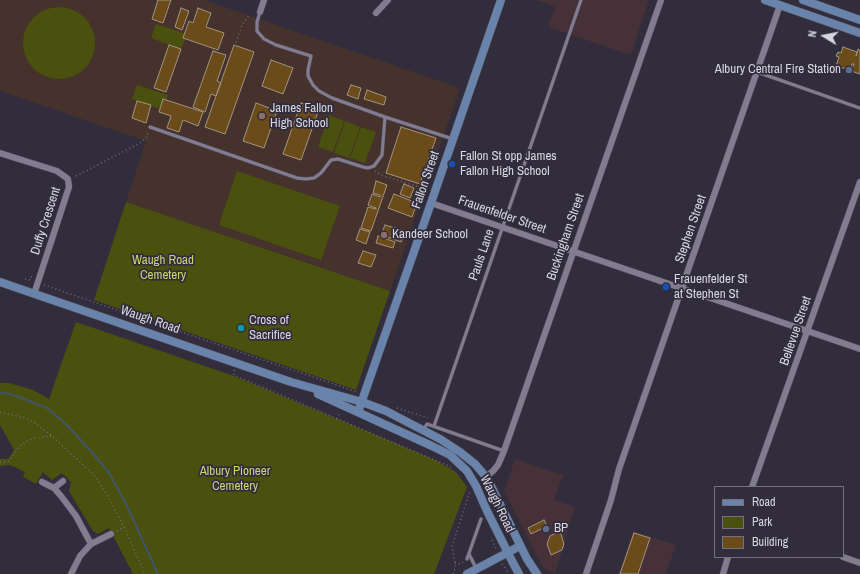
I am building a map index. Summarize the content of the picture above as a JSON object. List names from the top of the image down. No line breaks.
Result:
{"streets":{"main road":["Fallon Street","Waugh Road"],"street":["Frauenfelder Street","Duffy Crescent","Stephen Street","Buckingham Street","Bellevue Street"],"lane":["Pauls Lane"]},"crossings":[["Fallon Street","Frauenfelder Street"],["Fallon Street","Waugh Road"],["Frauenfelder Street","Stephen Street"],["Frauenfelder Street","Buckingham Street"],["Frauenfelder Street","Pauls Lane"],["Frauenfelder Street","Bellevue Street"],["Duffy Crescent","Waugh Road"],["Buckingham Street","Waugh Road"]],"parks":["Waugh Road Cemetery","Albury Pioneer Cemetery"],"places":["Albury Central Fire Station","James Fallon High School","Fallon St opp James Fallon High School","Kandeer School","Frauenfelder St at Stephen St","Cross of Sacrifice","BP"],"legend":["Road","Park","Building"],"north":"left"}
